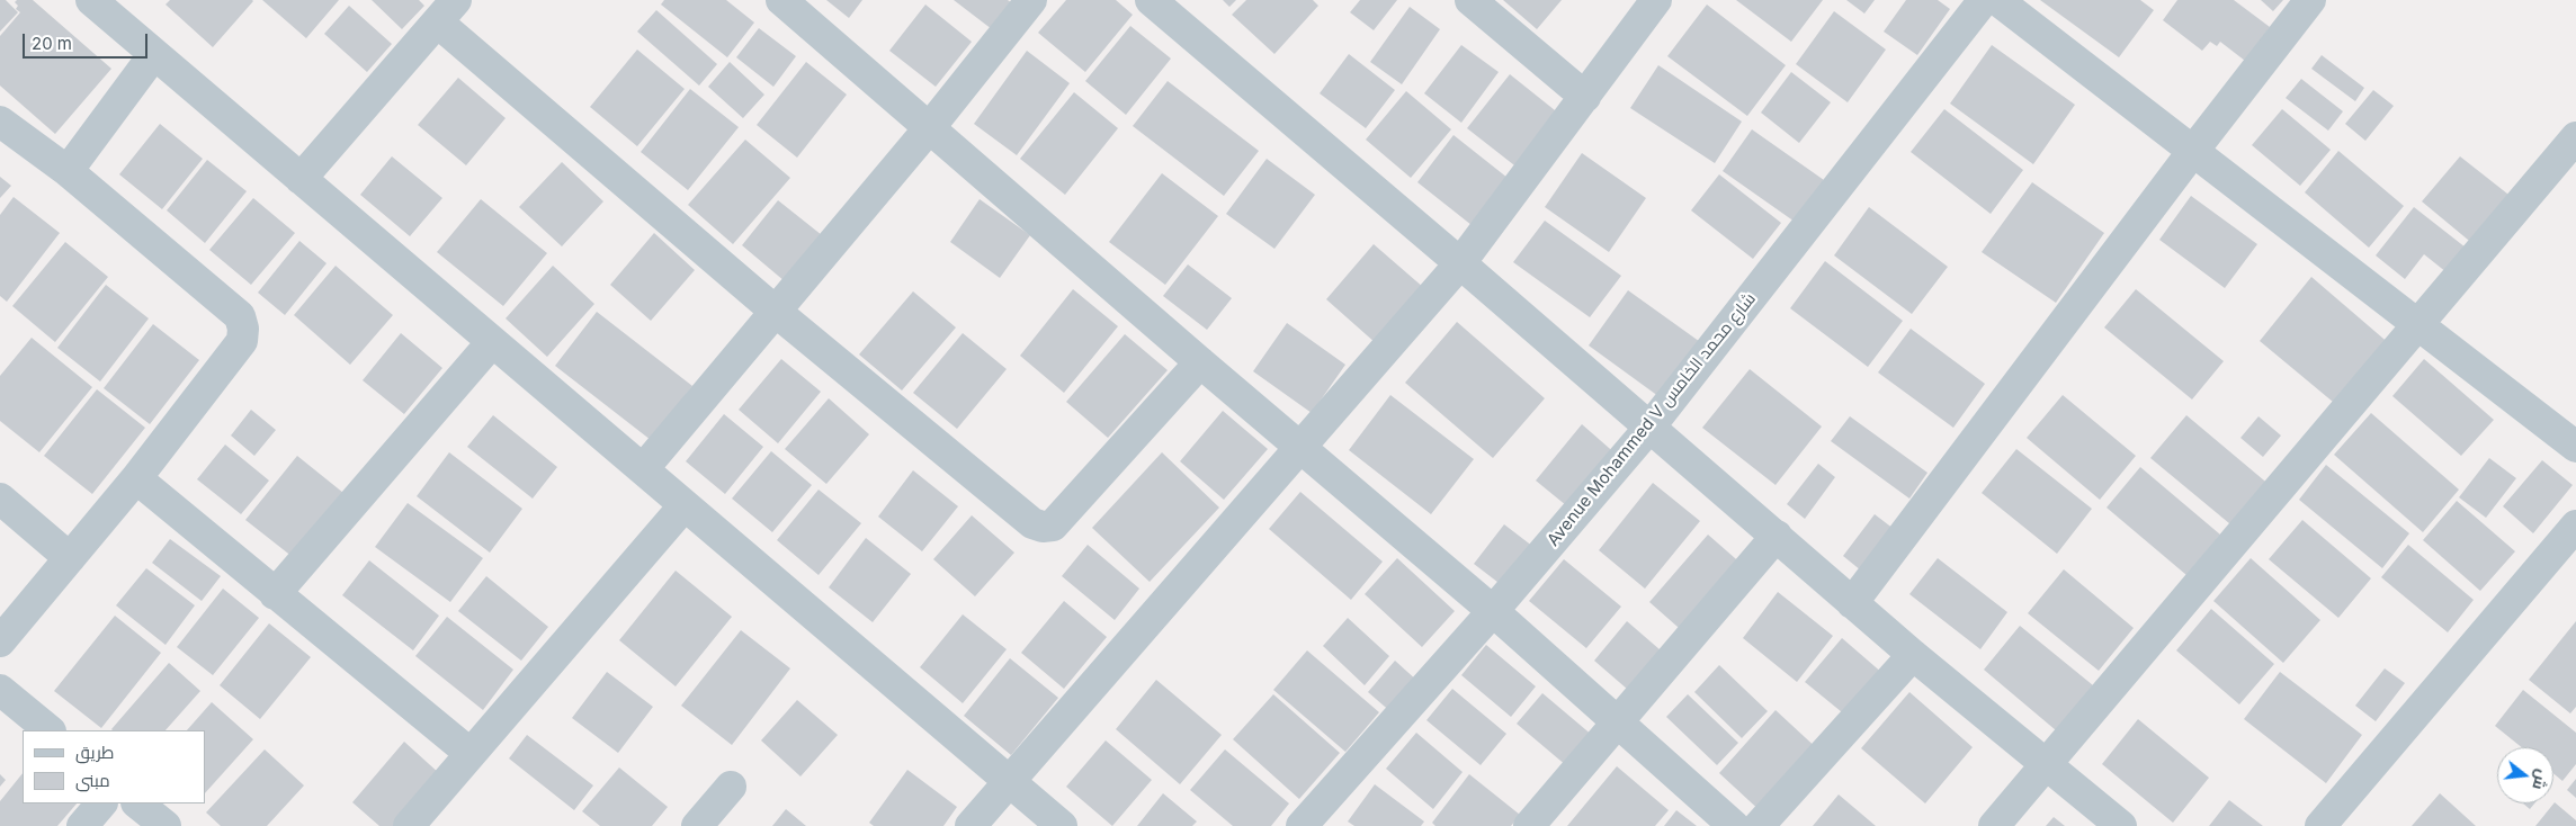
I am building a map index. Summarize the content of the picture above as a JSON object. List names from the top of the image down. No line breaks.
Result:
{"streets":{"street":["Avenue Mohammed V شارع محمد الخامس"]},"legend":["طريق","مبنى"],"scale_bar":"20 m","north":"right"}
